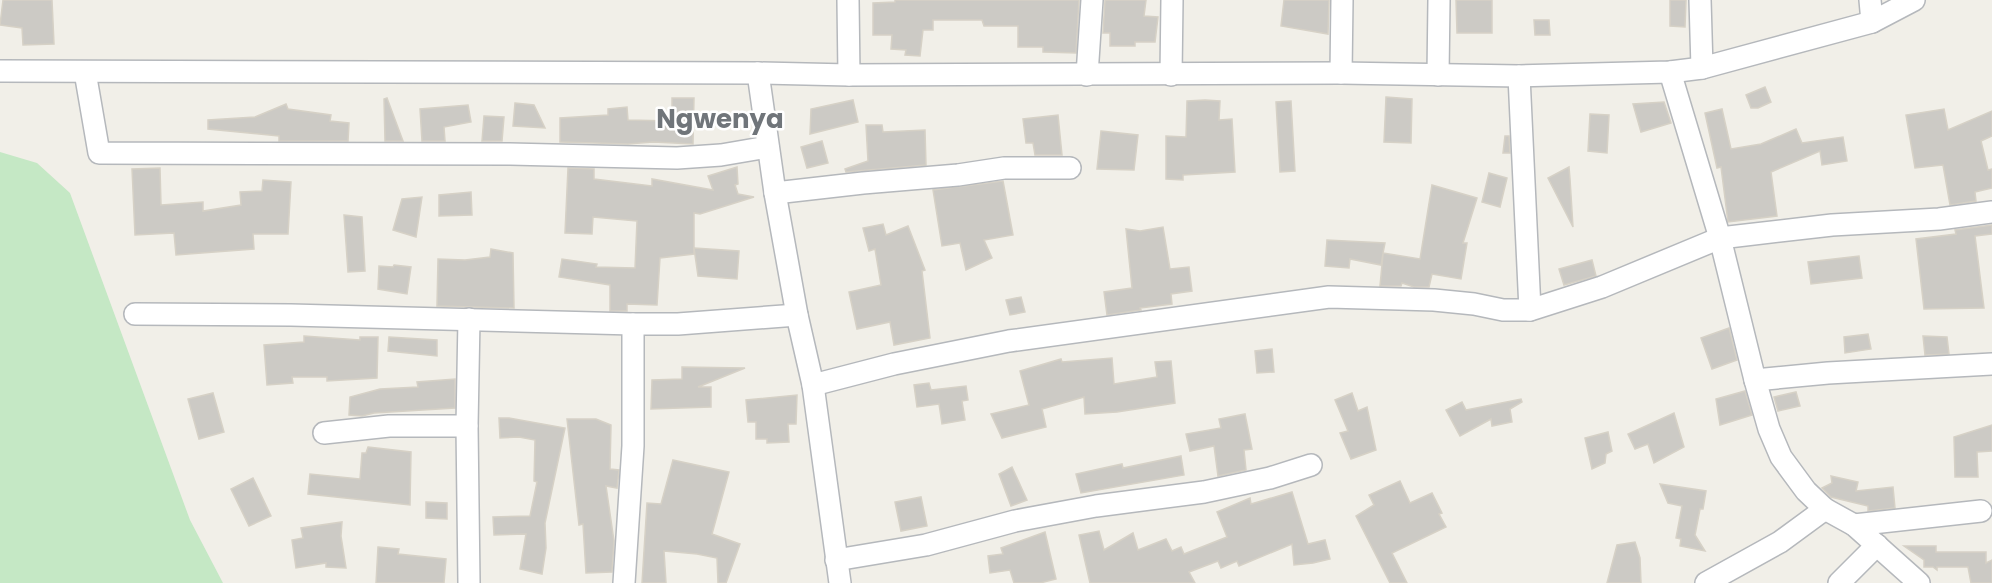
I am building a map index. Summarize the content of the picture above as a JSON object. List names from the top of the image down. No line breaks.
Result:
{"districts":["Ngwenya"]}
